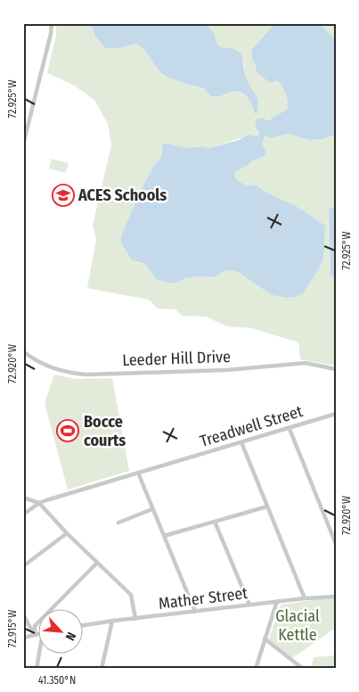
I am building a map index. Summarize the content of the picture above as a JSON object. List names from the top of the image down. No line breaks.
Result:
{"streets":{"street":["Leeder Hill Drive","Treadwell Street","Mather Street"]},"parks":["Glacial Kettle"],"places":{"school or university":["ACES Schools"],"sports":["Bocce courts"]},"north":"bottom right","coordinates":["72.925°W","72.920°W","72.915°W","41.350°N"]}
